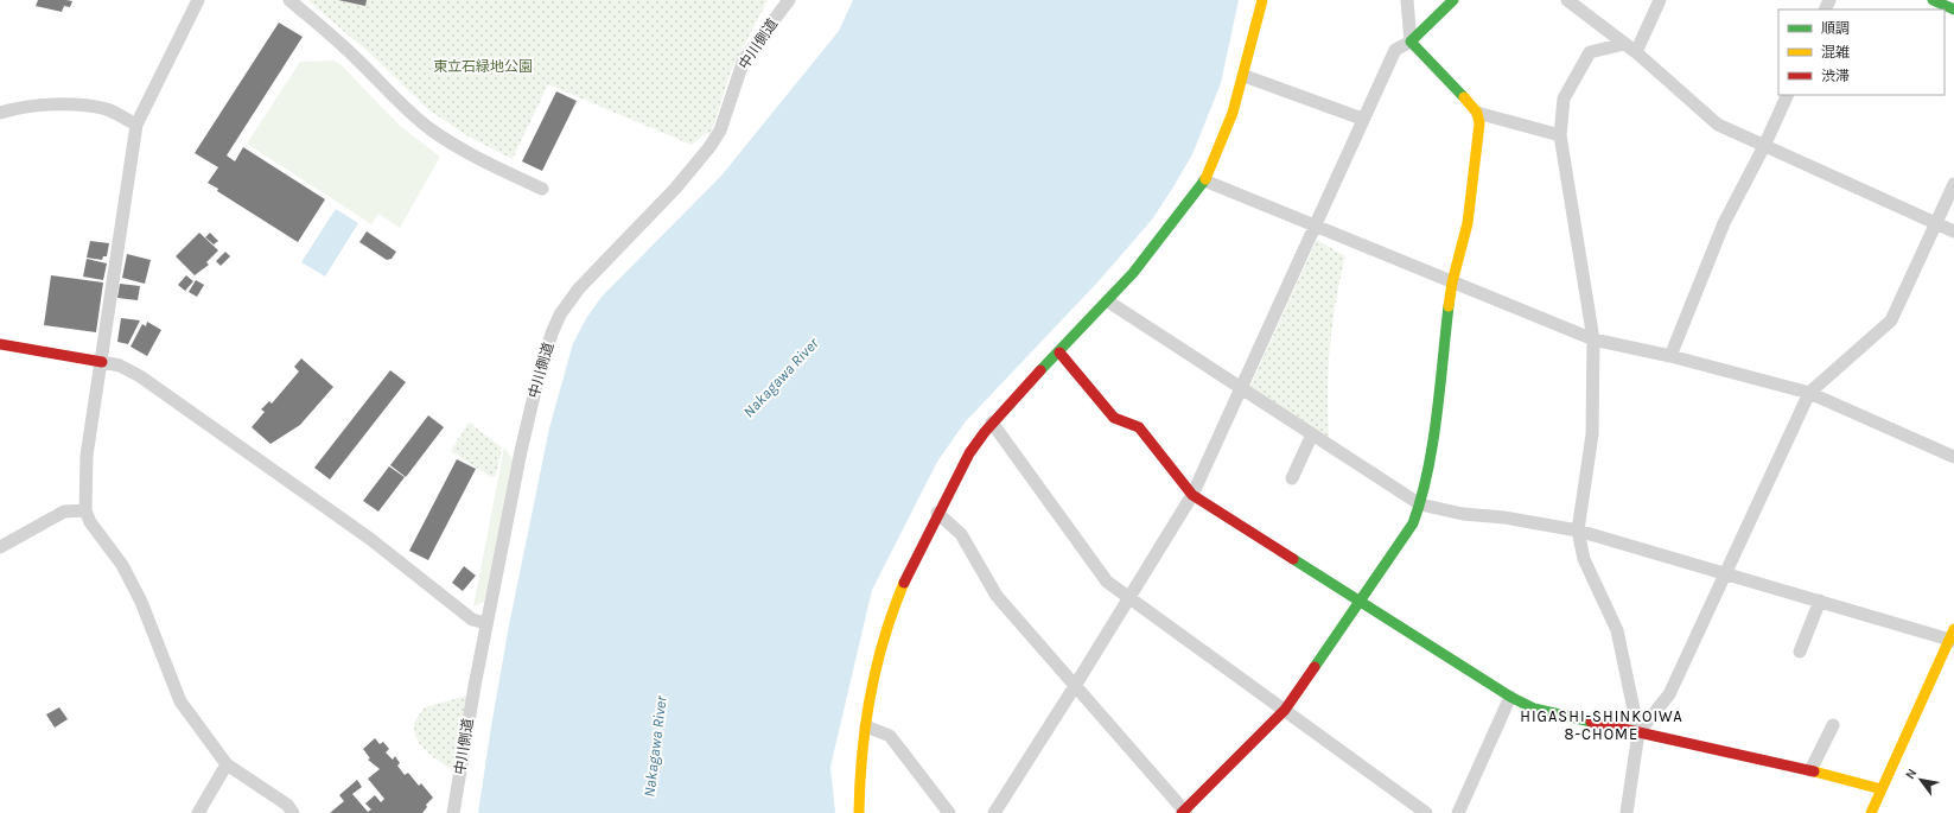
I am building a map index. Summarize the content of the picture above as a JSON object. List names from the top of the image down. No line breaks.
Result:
{"streets":{"street":["中川側道"]},"districts":["HIGASHI-SHINKOIWA 8-CHOME"],"water":["Nakagawa River"],"parks":["東立石緑地公園"],"legend":["順調","混雑","渋滞"],"north":"top left"}
